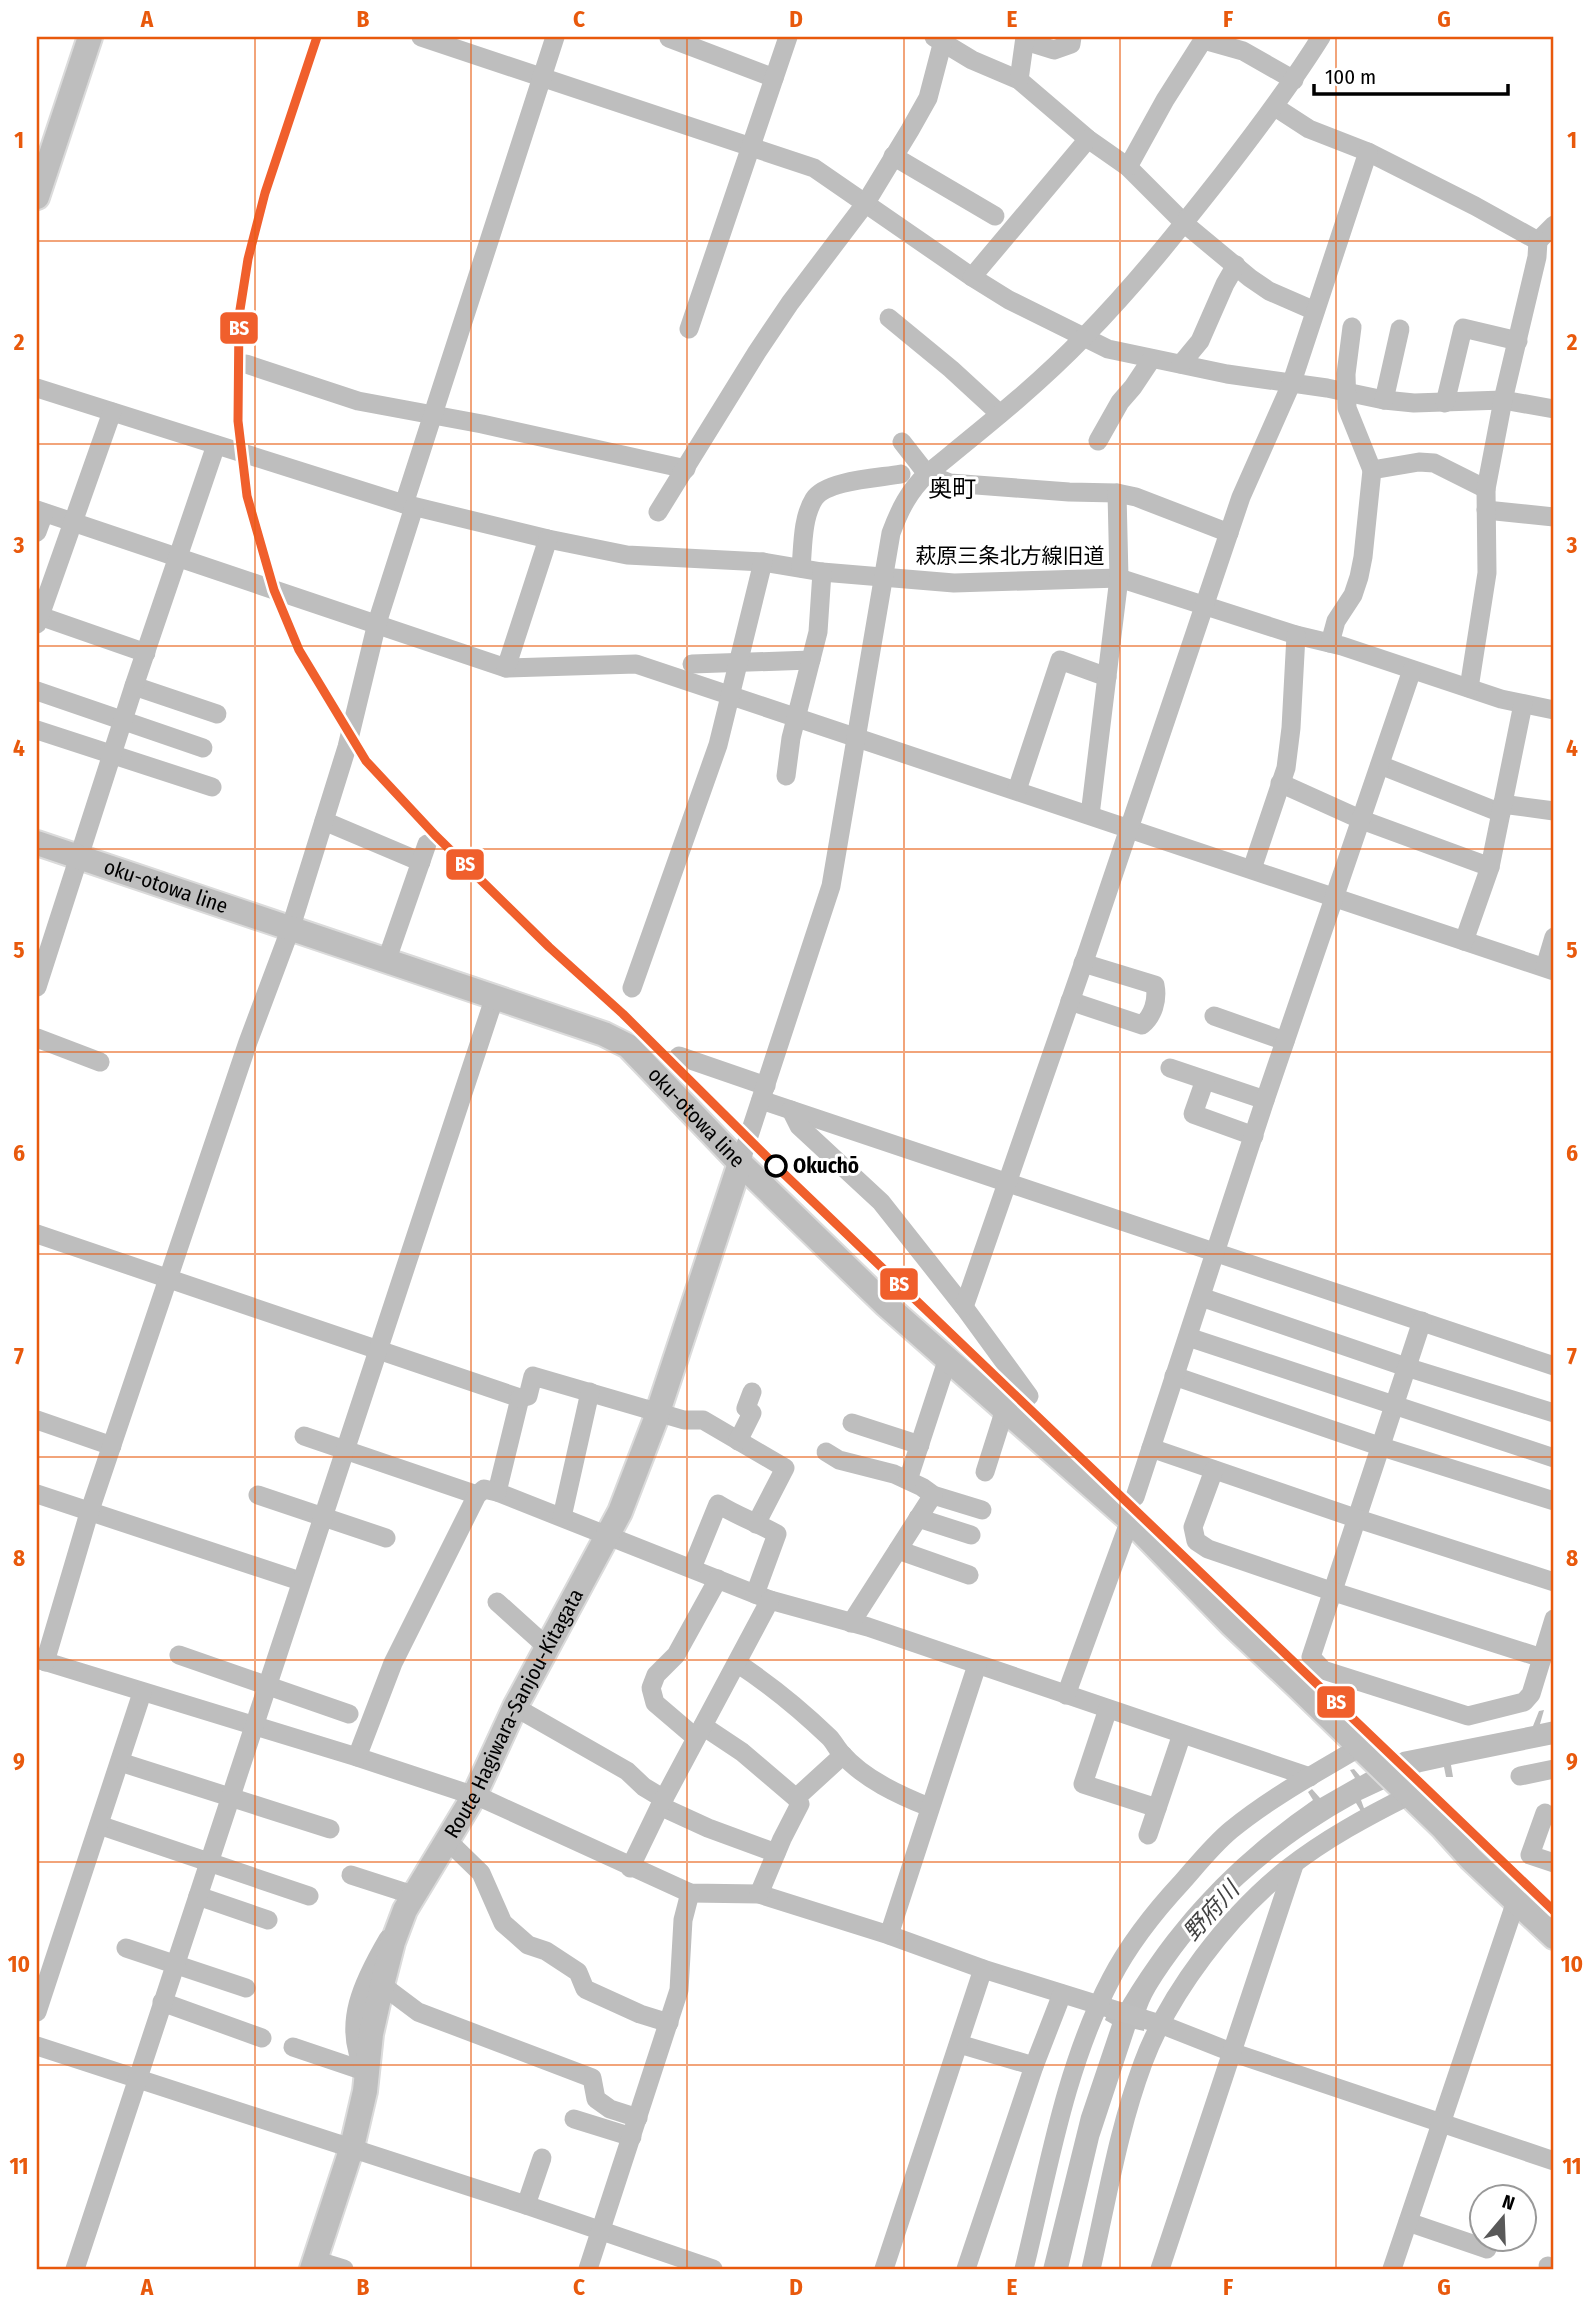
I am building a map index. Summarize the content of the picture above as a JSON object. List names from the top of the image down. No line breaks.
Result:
{"streets":{"main road":["oku-otowa line","Route Hagiwara-Sanjou-Kitagata"],"street":["萩原三条北方線旧道"]},"crossings":[["oku-otowa line","Route Hagiwara-Sanjou-Kitagata"]],"districts":["奥町"],"water":["野府川"],"places":["Okuchō"],"lines":["transit line BS"],"scale_bar":"100 m","north":"top","grid":{"columns":["A","B","C","D","E","F","G"],"rows":["1","2","3","4","5","6","7","8","9","10","11"]}}
